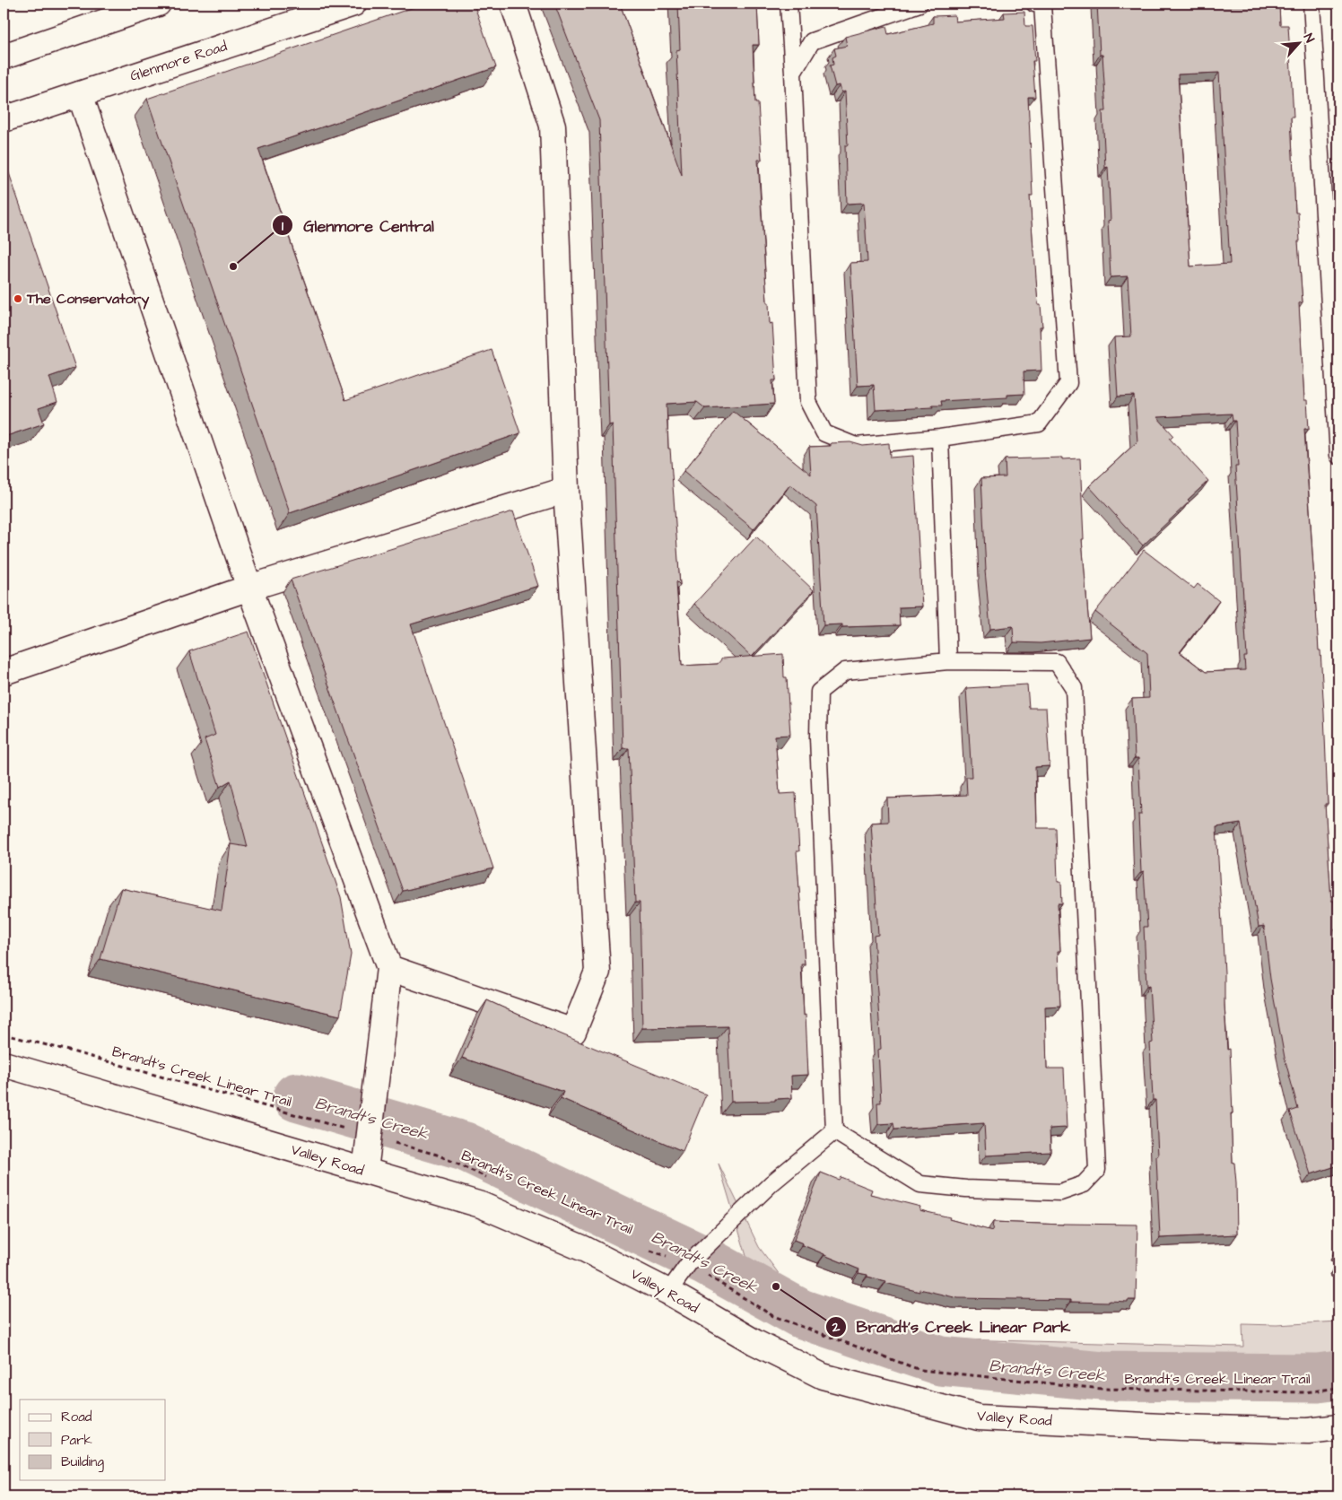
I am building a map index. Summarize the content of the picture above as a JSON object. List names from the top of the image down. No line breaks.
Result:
{"streets":{"street":["Glenmore Road","Valley Road"],"path":["Brandt's Creek Linear Trail"]},"water":["Brandt's Creek"],"places":["Glenmore Central","The Conservatory","Brandt's Creek Linear Park"],"legend":["Road","Park","Building"],"north":"top right"}
